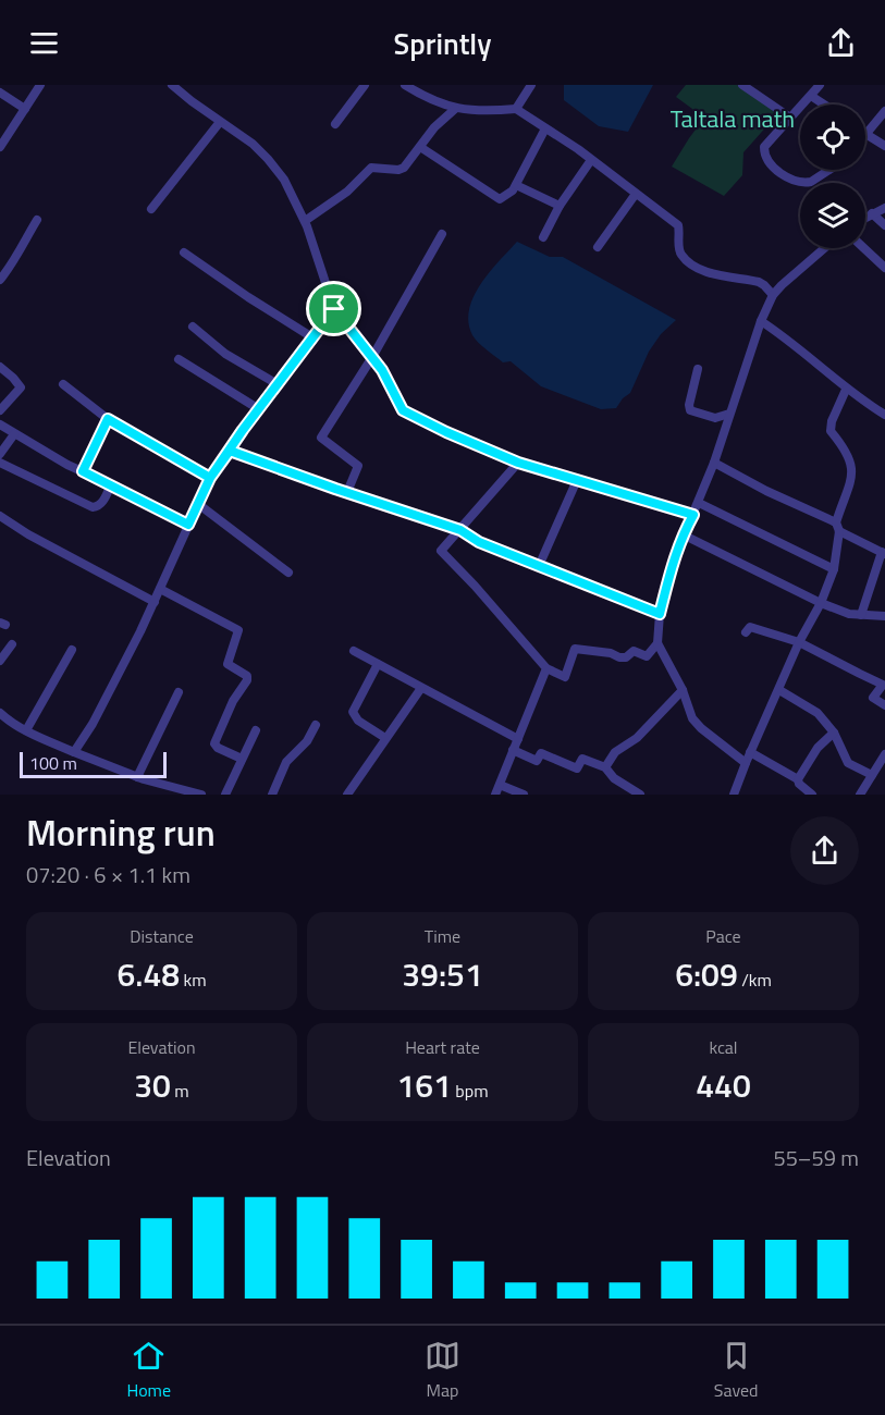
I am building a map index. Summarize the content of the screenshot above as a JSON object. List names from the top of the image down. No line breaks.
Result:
{"parks":["Taltala math"],"scale_bar":"100 m","page":{"header":"Sprintly","scale":"100 m","heading":["Morning run","07:20 · 6 × 1.1 km"],"stats":[["Distance","6.48 km"],["Time","39:51"],["Pace","6:09 /km"],["Elevation","30 m"],["Heart rate","161 bpm"],["kcal","440"]],"chart":["Elevation","55–59 m"],"tabs":["Home","Map","Saved"]}}
